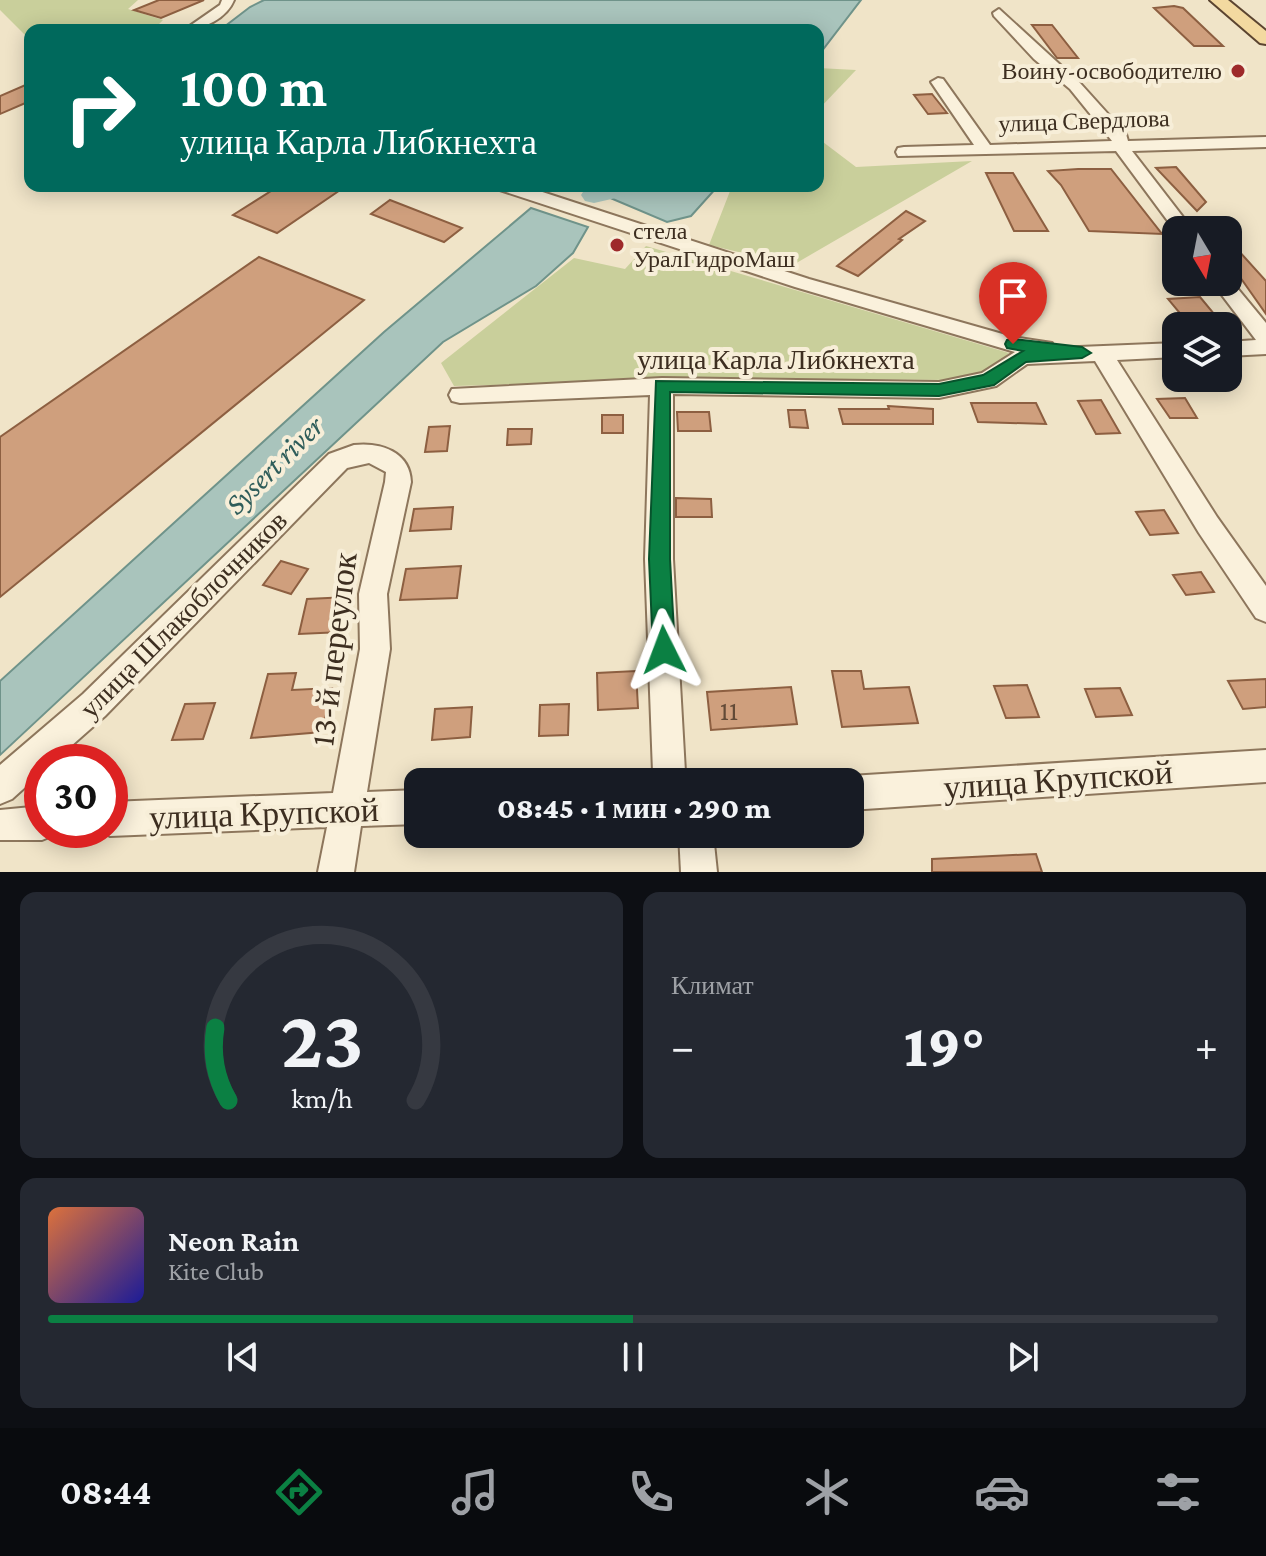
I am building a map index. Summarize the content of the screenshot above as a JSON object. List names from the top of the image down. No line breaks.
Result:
{"streets":{"street":["улица Свердлова","улица Карла Либкнехта","улица Шлакоблочников","13-й переулок","улица Крупской"]},"crossings":[["улица Шлакоблочников","13-й переулок"],["13-й переулок","улица Крупской"]],"water":["Sysert river"],"places":["Воину-освободителю","стела УралГидроМаш"],"house_numbers":["11"],"north":"bottom","page":{"turn":["100 m","улица Карла Либкнехта"],"limit":"30","trip":"08:45 · 1 мин · 290 m","tile":"Климат","heat":["−","19°","+"],"song":["Neon Rain","Kite Club"],"tabs":"08:44","gauge":["23","km/h"]}}
